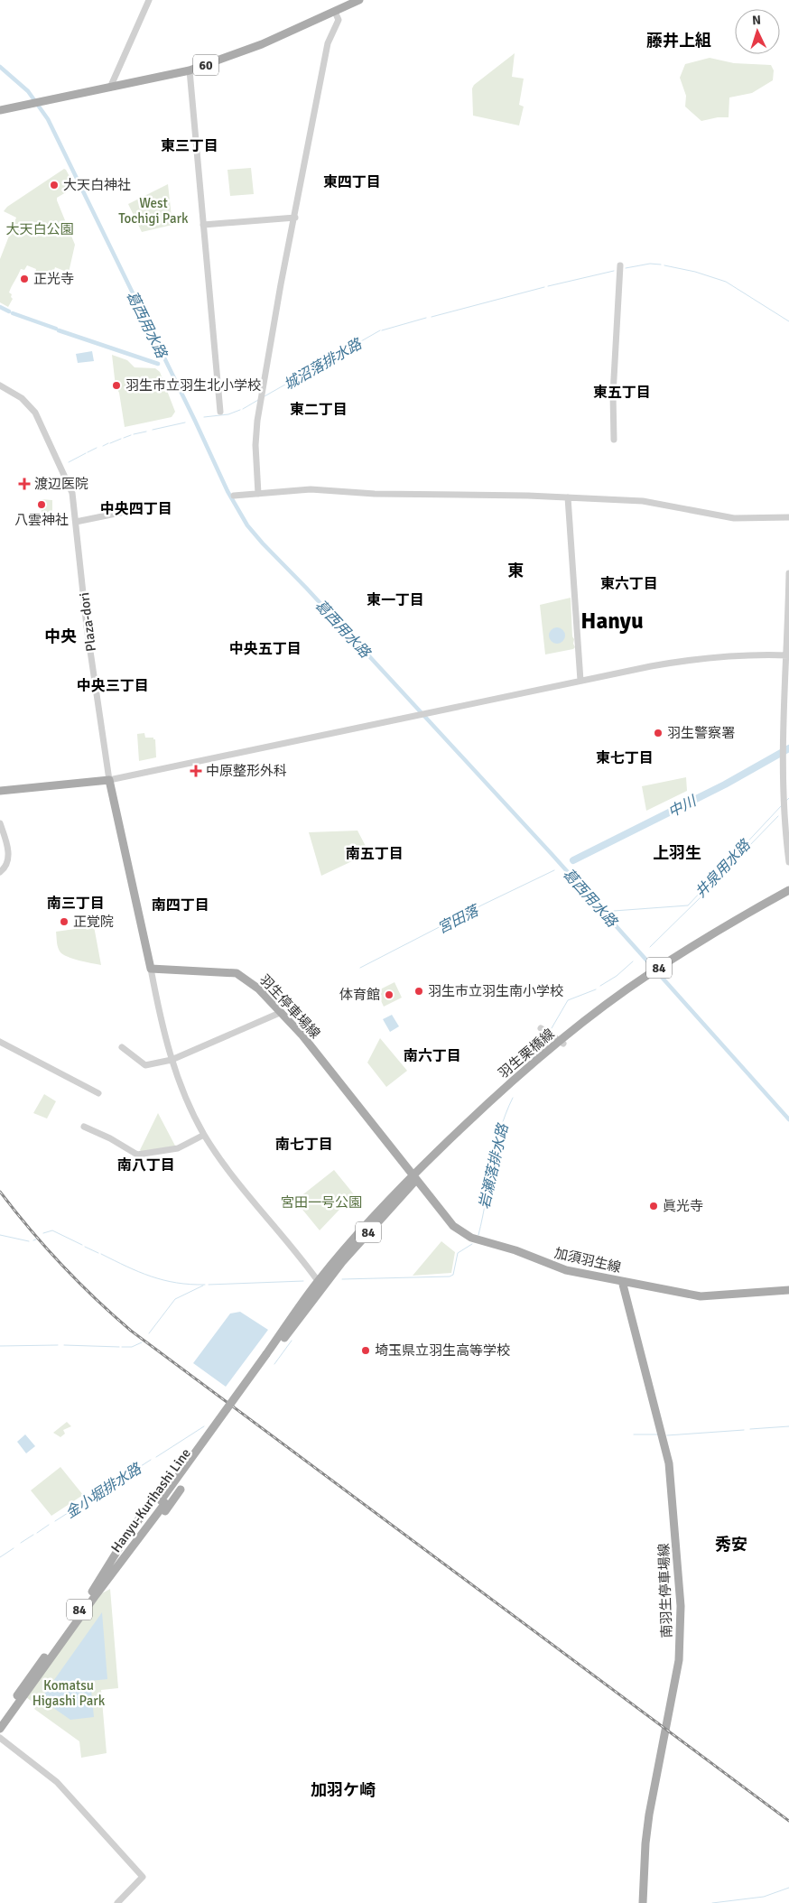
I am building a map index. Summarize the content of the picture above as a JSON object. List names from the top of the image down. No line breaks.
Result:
{"streets":{"main road":["60","84","羽生停車場線","羽生栗橋線","加須羽生線","Hanyu-Kurihashi Line","南羽生停車場線"],"street":["Plaza-dori"]},"crossings":[["羽生停車場線","羽生栗橋線"],["羽生停車場線","加須羽生線"],["羽生栗橋線","加須羽生線"],["羽生栗橋線","Hanyu-Kurihashi Line"],["加須羽生線","南羽生停車場線"]],"districts":["藤井上組","東三丁目","東四丁目","東五丁目","東二丁目","中央四丁目","東","東六丁目","東一丁目","Hanyu","中央","中央五丁目","中央三丁目","東七丁目","南五丁目","上羽生","南三丁目","南四丁目","南六丁目","南七丁目","南八丁目","秀安","加羽ケ崎"],"water":["葛西用水路","城沼落排水路","中川","井泉用水路","宮田落","岩瀬落排水路","金小堀排水路"],"parks":["West Tochigi Park","大天白公園","宮田一号公園","Komatsu Higashi Park"],"places":{"other":["大天白神社","正光寺","羽生市立羽生北小学校","八雲神社","羽生警察署","正覚院","羽生市立羽生南小学校","体育館","眞光寺","埼玉県立羽生高等学校"],"health":["渡辺医院","中原整形外科"]},"north":"top"}
